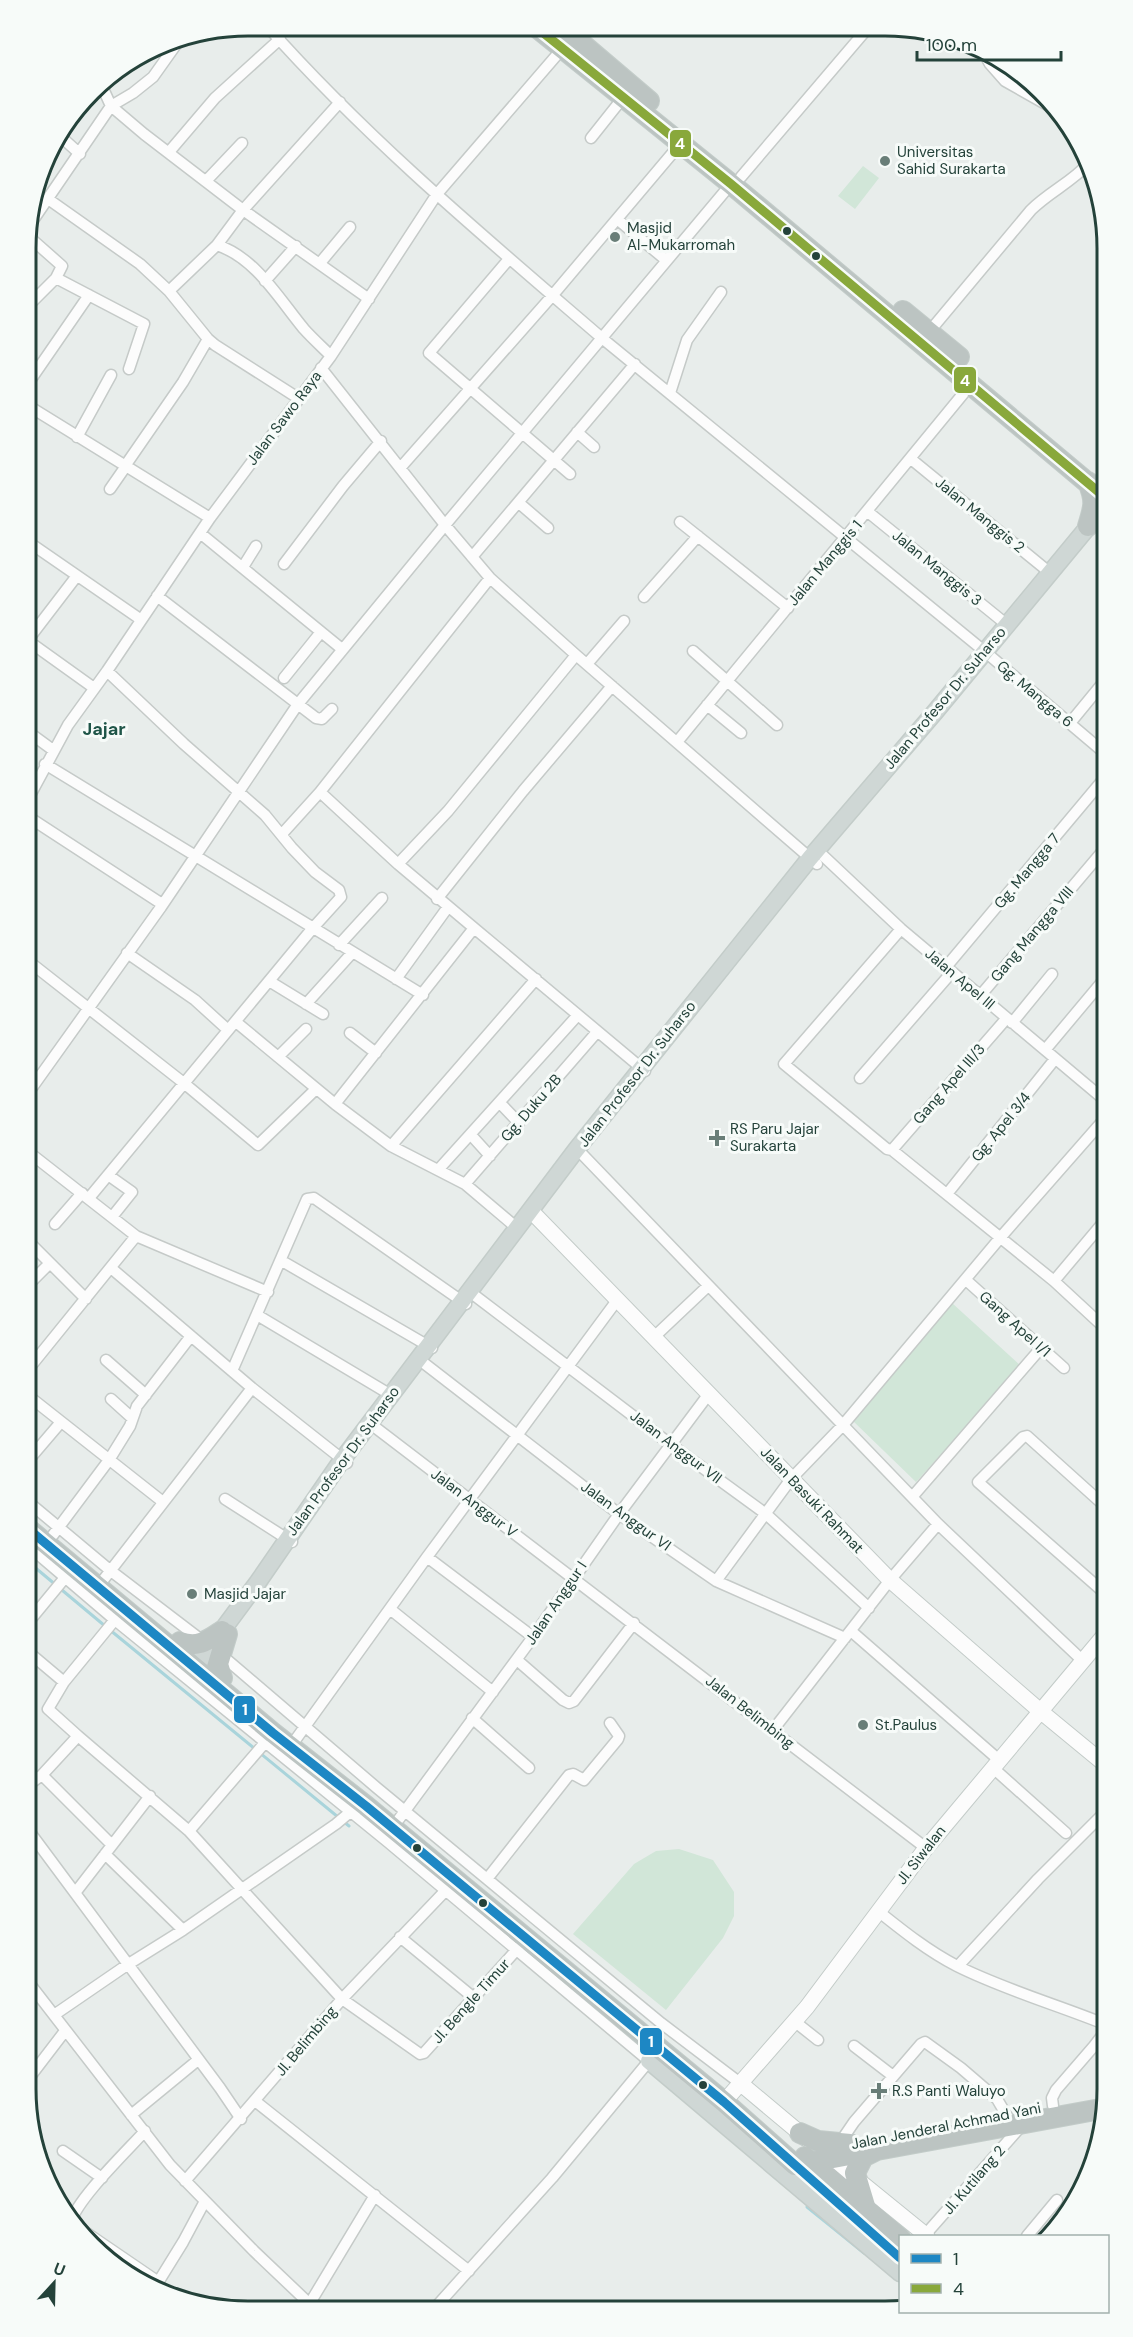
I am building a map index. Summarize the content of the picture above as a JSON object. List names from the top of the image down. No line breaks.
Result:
{"streets":{"highway":["Jalan Jenderal Achmad Yani"],"main road":["Jalan Profesor Dr. Suharso"],"street":["Jalan Sawo Raya","Jalan Manggis 2","Jalan Manggis 1","Jalan Manggis 3","Gg. Mangga 6","Gg. Mangga 7","Gang Mangga VIII","Jalan Apel III","Gang Apel III/3","Gg. Duku 2B","Gg. Apel 3/4","Gang Apel I/1","Jalan Anggur VII","Jalan Basuki Rahmat","Jalan Anggur V","Jalan Anggur VI","Jalan Anggur I","Jalan Belimbing","Jl. Siwalan","Jl. Bengle Timur","Jl. Belimbing","Jl. Kutilang 2"]},"crossings":[["Jalan Sawo Raya","Gg. Mangga 6"],["Jalan Sawo Raya","Jalan Apel III"],["Jalan Manggis 2","Jalan Manggis 1"],["Jalan Manggis 2","Jalan Profesor Dr. Suharso"],["Jalan Manggis 1","Jalan Manggis 3"],["Jalan Manggis 1","Gg. Mangga 6"],["Jalan Manggis 1","Jalan Apel III"],["Jalan Manggis 3","Jalan Profesor Dr. Suharso"],["Gg. Mangga 6","Jalan Profesor Dr. Suharso"],["Jalan Profesor Dr. Suharso","Jalan Apel III"],["Jalan Profesor Dr. Suharso","Jalan Anggur VII"],["Jalan Profesor Dr. Suharso","Jalan Basuki Rahmat"],["Jalan Profesor Dr. Suharso","Jalan Anggur V"],["Jalan Profesor Dr. Suharso","Jalan Anggur VI"],["Gg. Mangga 7","Jalan Apel III"],["Gang Mangga VIII","Jalan Apel III"],["Jalan Apel III","Gang Apel III/3"],["Jalan Apel III","Gg. Apel 3/4"],["Jalan Anggur VII","Jalan Anggur VI"],["Jalan Anggur VII","Jalan Anggur I"],["Jalan Basuki Rahmat","Jalan Anggur I"],["Jalan Basuki Rahmat","Jl. Siwalan"],["Jalan Anggur V","Jalan Anggur I"],["Jalan Anggur V","Jalan Belimbing"],["Jalan Anggur VI","Jalan Anggur I"],["Jalan Anggur VI","Jl. Siwalan"],["Jalan Anggur I","Jalan Belimbing"],["Jalan Belimbing","Jl. Siwalan"],["Jl. Bengle Timur","Jl. Belimbing"],["Jalan Jenderal Achmad Yani","Jl. Kutilang 2"]],"districts":["Jajar"],"places":{"other":["Universitas Sahid Surakarta","Masjid Al-Mukarromah","Masjid Jajar","St.Paulus"],"health":["RS Paru Jajar Surakarta","R.S Panti Waluyo"]},"lines":["transit line 4","transit line 1"],"legend":["1","4"],"scale_bar":"100 m","north":"top"}
